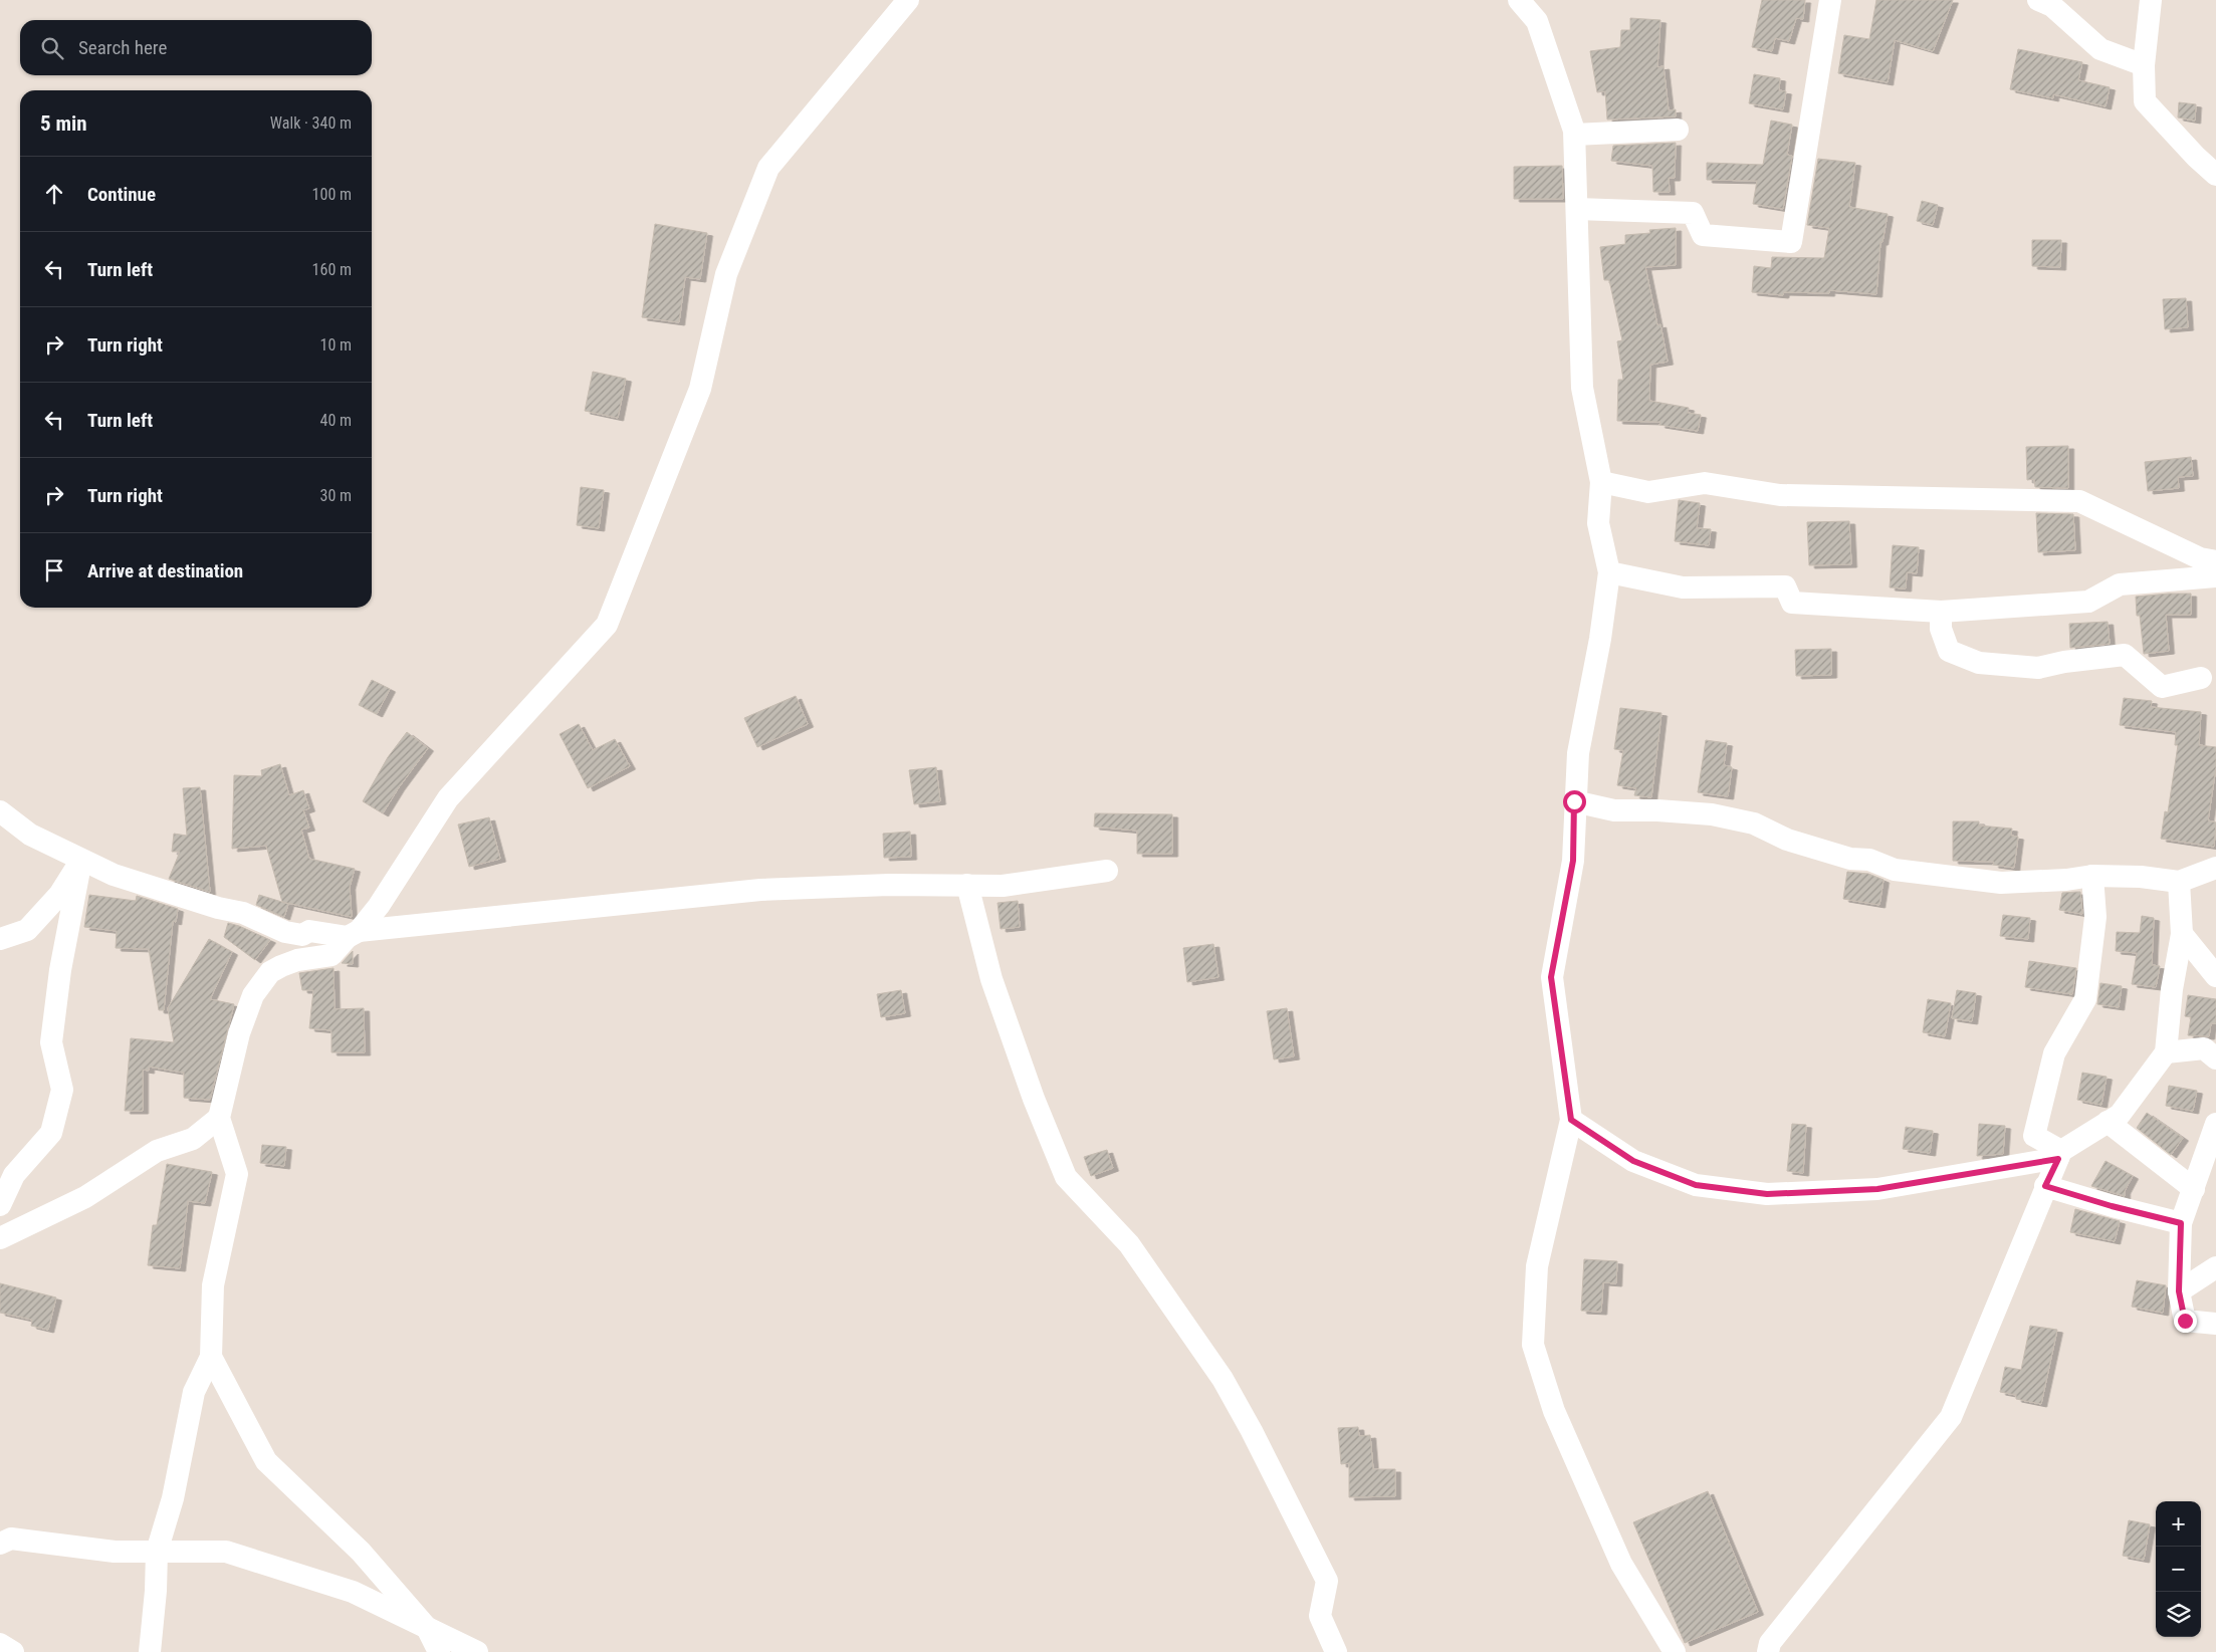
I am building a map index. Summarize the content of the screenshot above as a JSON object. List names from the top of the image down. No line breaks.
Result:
{"page":{"search":"Search here","heading":["5 min","Walk · 340 m"],"list":[["Continue","100 m"],["Turn left","160 m"],["Turn right","10 m"],["Turn left","40 m"],["Turn right","30 m"],"Arrive at destination"],"map_buttons":["+","−"]}}
